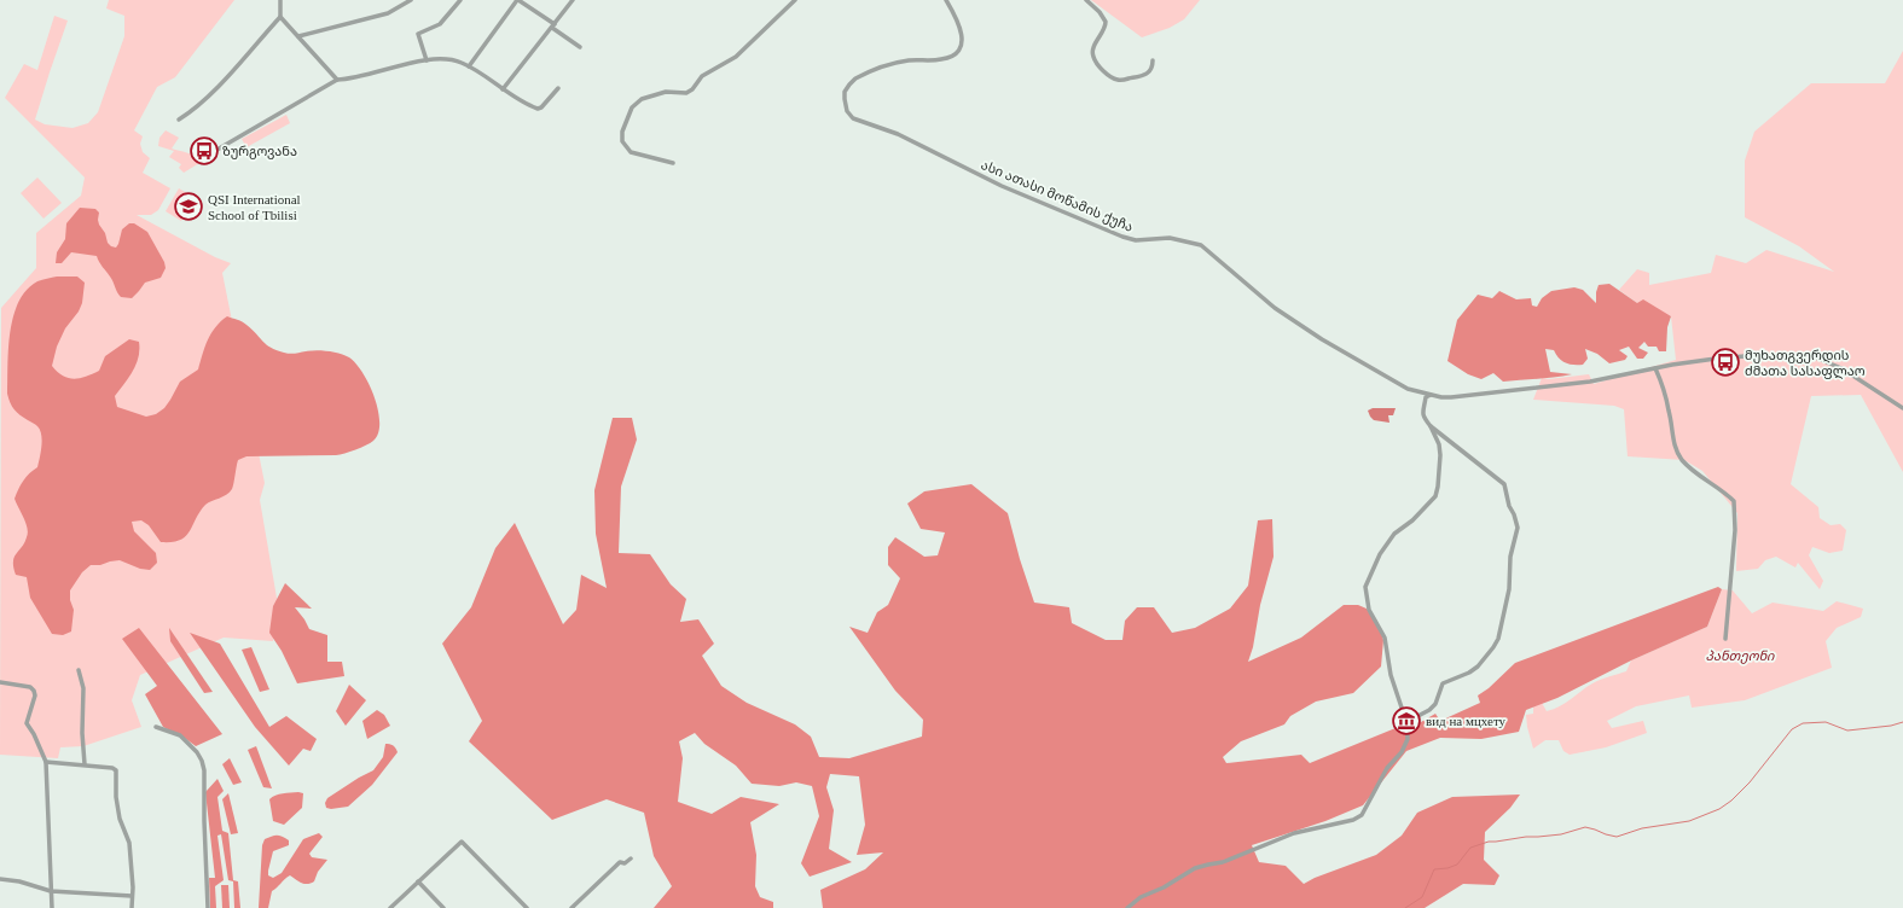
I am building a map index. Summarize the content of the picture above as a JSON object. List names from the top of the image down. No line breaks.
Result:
{"streets":{"street":["ასი ათასი მოწამის ქუჩა"]},"parks":["პანთეონი"],"places":{"bus stop":["ზურგოვანა","მუხათგვერდის ძმათა სასაფლაო"],"school or university":["QSI International School of Tbilisi"],"museum":["вид на мцхету"]}}
